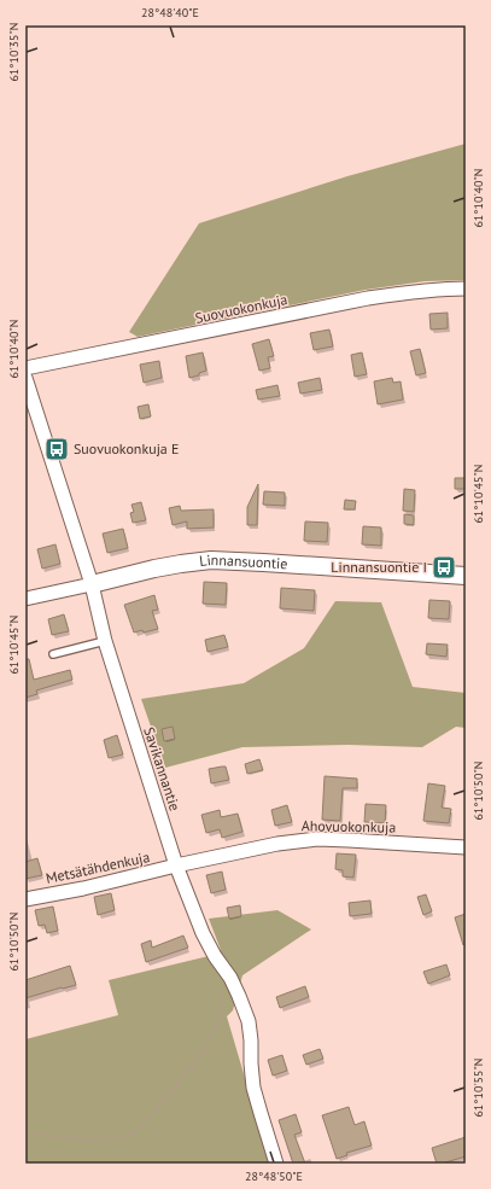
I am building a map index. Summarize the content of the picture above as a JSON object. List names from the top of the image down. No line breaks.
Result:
{"streets":{"street":["Suovuokonkuja","Linnansuontie","Savikannantie","Ahovuokonkuja","Metsätähdenkuja"]},"crossings":[["Linnansuontie","Savikannantie"],["Savikannantie","Ahovuokonkuja"],["Savikannantie","Metsätähdenkuja"],["Ahovuokonkuja","Metsätähdenkuja"]],"places":{"bus stop":["Suovuokonkuja E","Linnansuontie I"]},"coordinates":["28°48'40\"E","61°10'35\"N","61°10'40\"N","61°10'45\"N","61°10'50\"N","61°10'55\"N","28°48'50\"E"]}
